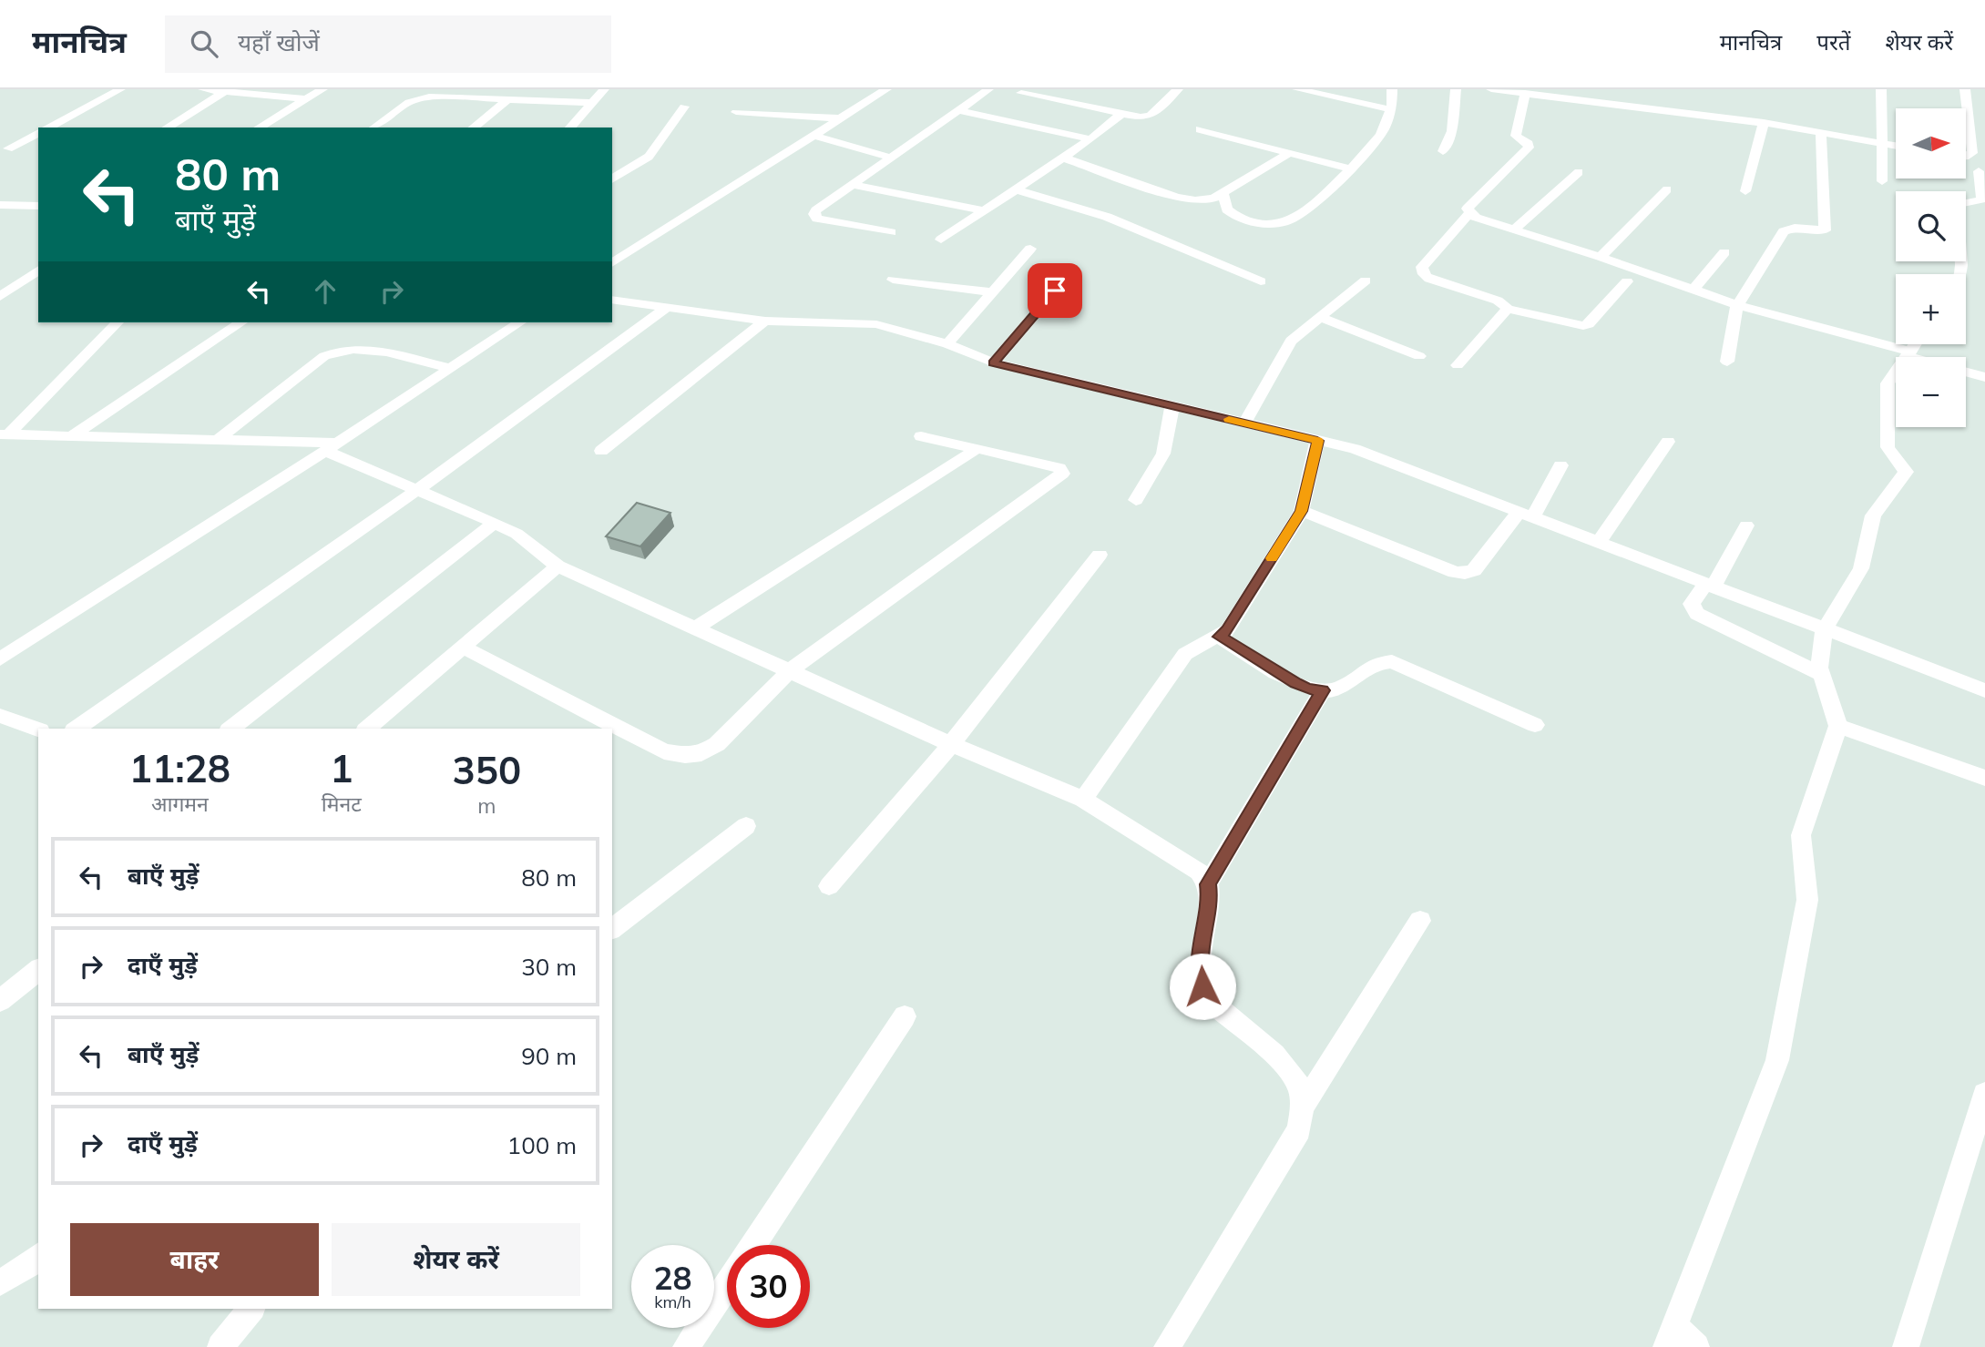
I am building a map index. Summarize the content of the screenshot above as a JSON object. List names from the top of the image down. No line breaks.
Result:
{"north":"right","page":{"header":"मानचित्र","search":"यहाँ खोजें","nav":["मानचित्र","परतें","शेयर करें"],"map_buttons":["+","−"],"turn":["80 m","बाएँ मुड़ें"],"eta":["11:28","आगमन","1","मिनट","350","m"],"list":[{"name":"बाएँ मुड़ें","value":"80 m"},{"name":"दाएँ मुड़ें","value":"30 m"},{"name":"बाएँ मुड़ें","value":"90 m"},{"name":"दाएँ मुड़ें","value":"100 m"}],"buttons":["बाहर","शेयर करें"],"speed":"28 km/h","limit":"30"}}
